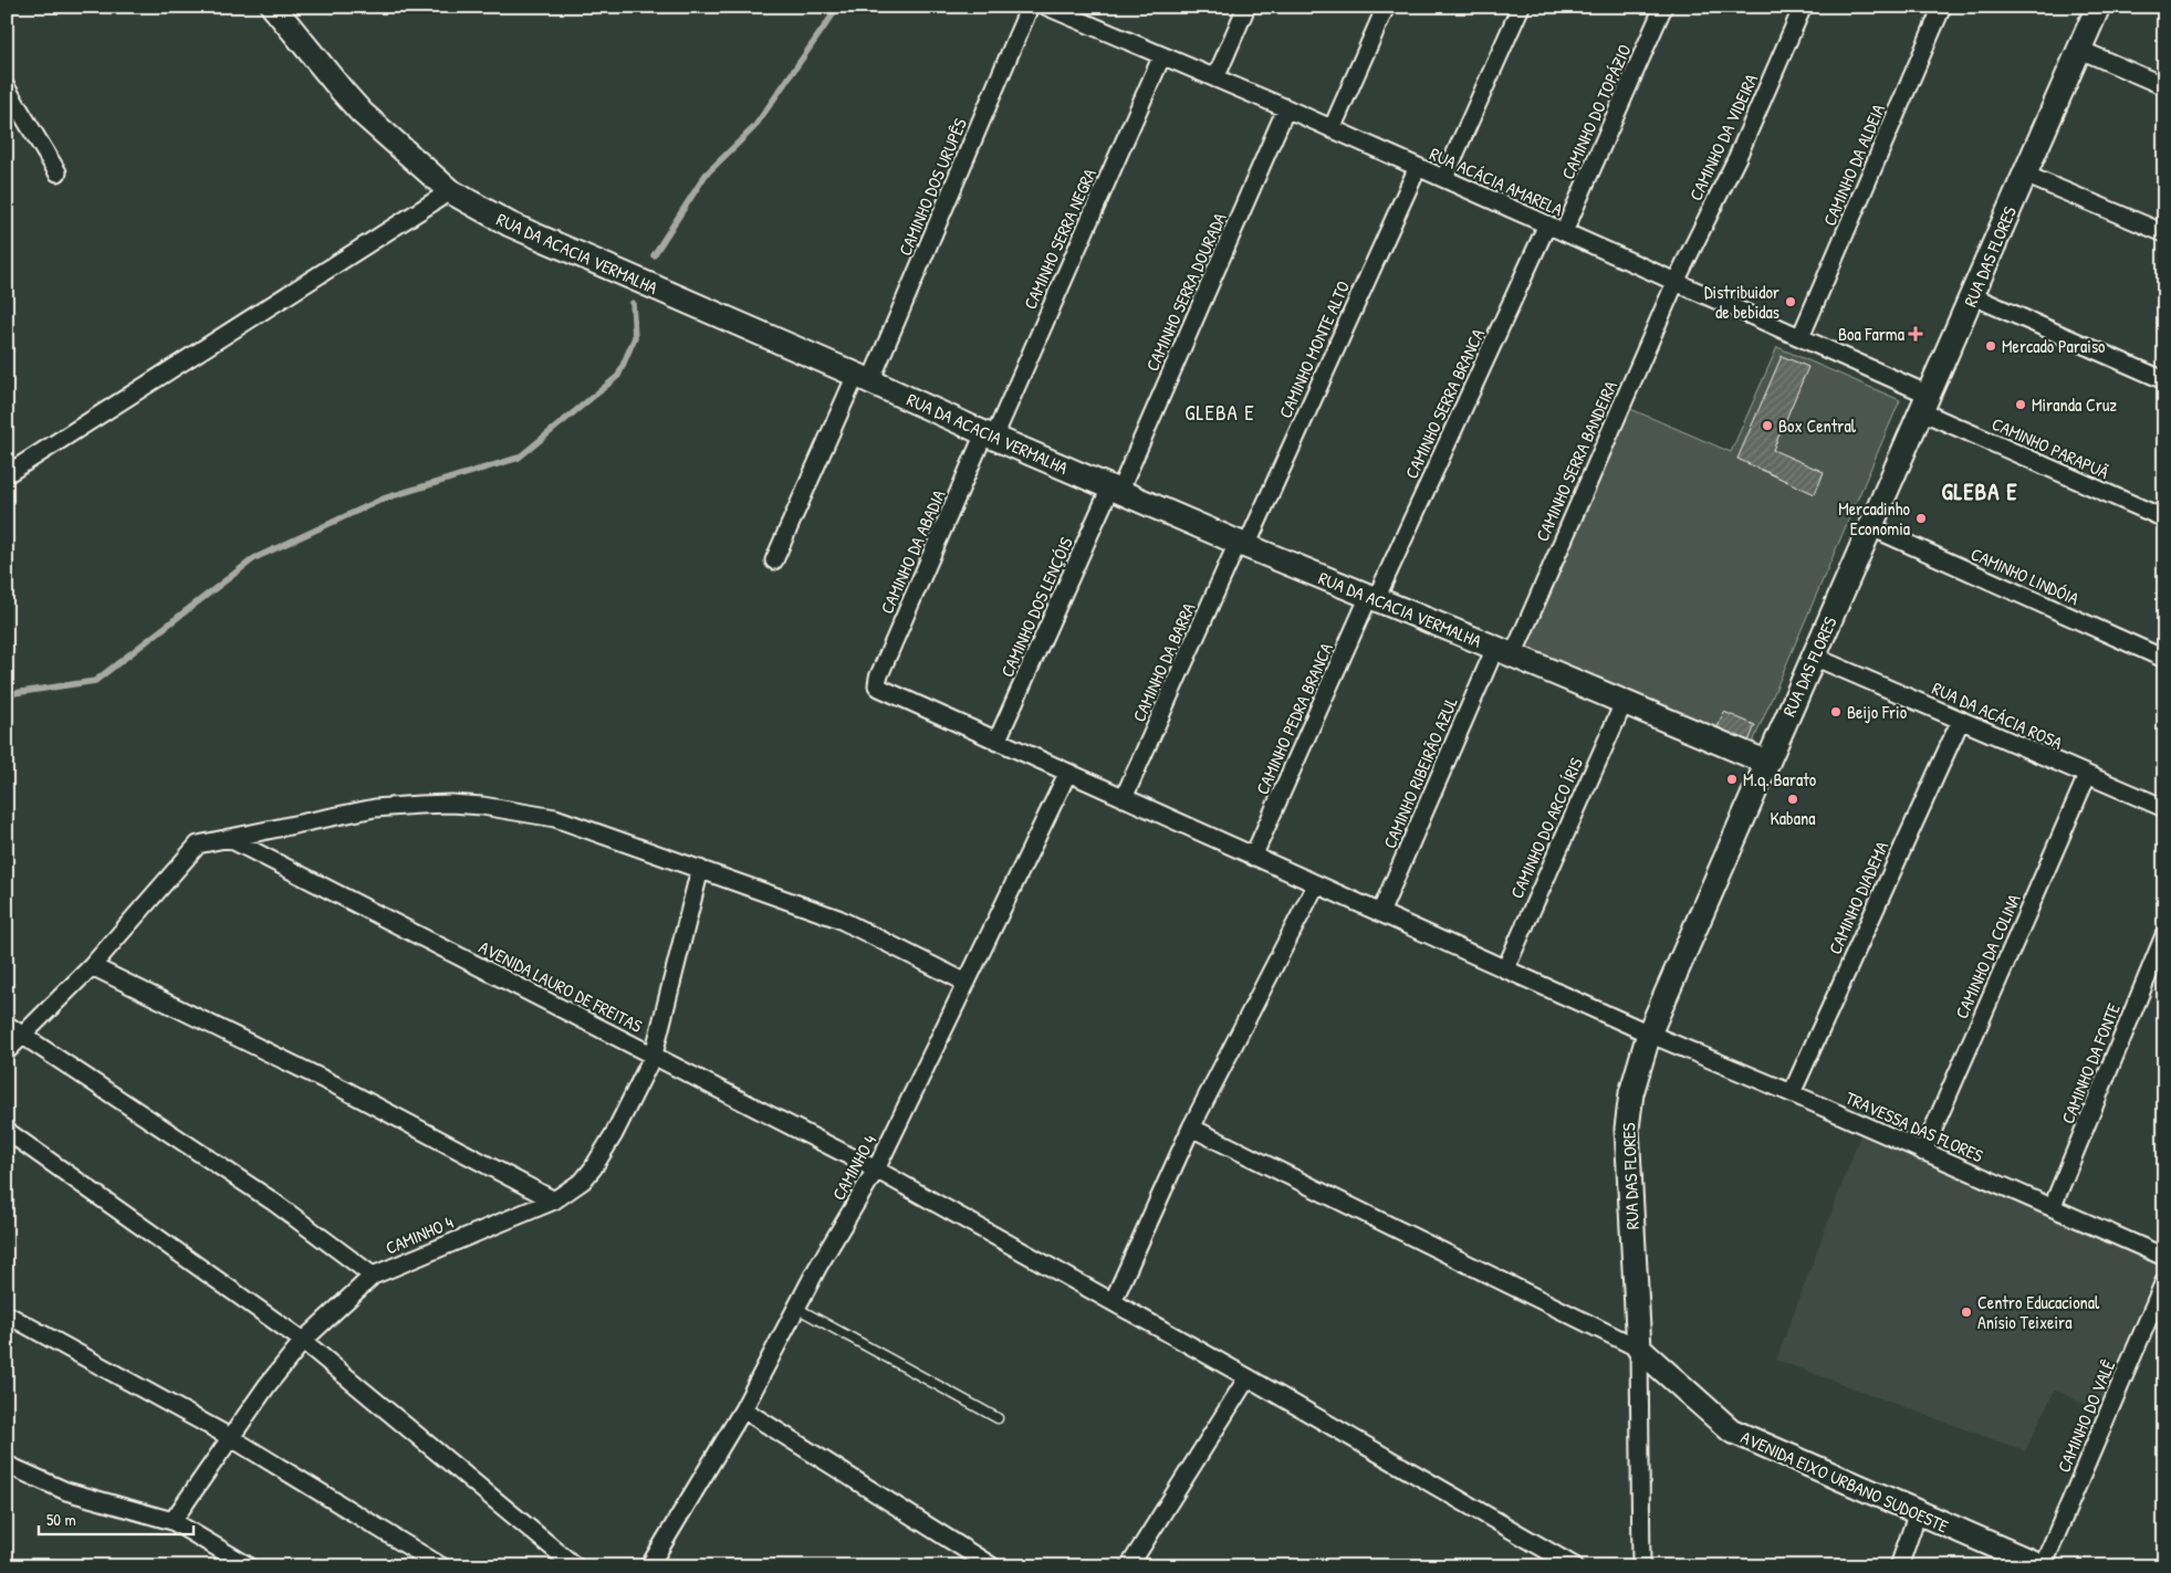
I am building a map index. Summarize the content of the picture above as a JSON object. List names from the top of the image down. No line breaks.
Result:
{"streets":{"street":["CAMINHO DO TOPÁZIO","CAMINHO DA VIDEIRA","CAMINHO DA ALDEIA","RUA ACÁCIA AMARELA","CAMINHO DOS URUPÊS","CAMINHO SERRA NEGRA","RUA DA ACACIA VERMALHA","RUA DAS FLORES","CAMINHO SERRA DOURADA","CAMINHO MONTE ALTO","CAMINHO SERRA BRANCA","CAMINHO PARAPUÃ","CAMINHO SERRA BANDEIRA","CAMINHO DA ABADIA","CAMINHO LINDÓIA","CAMINHO DOS LENÇÓIS","CAMINHO DA BARRA","RUA DA ACÁCIA ROSA","CAMINHO PEDRA BRANCA","CAMINHO RIBEIRÃO AZUL","CAMINHO DO ARCO ÍRIS","CAMINHO DIADEMA","CAMINHO DA COLINA","AVENIDA LAURO DE FREITAS","CAMINHO DA FONTE","TRAVESSA DAS FLORES","CAMINHO 4","CAMINHO DO VALÊ","AVENIDA EIXO URBANO SUDOESTE"]},"crossings":[["CAMINHO DO TOPÁZIO","RUA ACÁCIA AMARELA"],["CAMINHO DA VIDEIRA","RUA ACÁCIA AMARELA"],["CAMINHO DA VIDEIRA","CAMINHO SERRA BANDEIRA"],["CAMINHO DA ALDEIA","RUA ACÁCIA AMARELA"],["RUA ACÁCIA AMARELA","CAMINHO SERRA NEGRA"],["RUA ACÁCIA AMARELA","RUA DAS FLORES"],["RUA ACÁCIA AMARELA","CAMINHO SERRA DOURADA"],["RUA ACÁCIA AMARELA","CAMINHO MONTE ALTO"],["RUA ACÁCIA AMARELA","CAMINHO SERRA BRANCA"],["RUA ACÁCIA AMARELA","CAMINHO PARAPUÃ"],["RUA ACÁCIA AMARELA","CAMINHO SERRA BANDEIRA"],["CAMINHO DOS URUPÊS","RUA DA ACACIA VERMALHA"],["CAMINHO SERRA NEGRA","RUA DA ACACIA VERMALHA"],["CAMINHO SERRA NEGRA","CAMINHO DA ABADIA"],["RUA DA ACACIA VERMALHA","RUA DAS FLORES"],["RUA DA ACACIA VERMALHA","CAMINHO SERRA DOURADA"],["RUA DA ACACIA VERMALHA","CAMINHO MONTE ALTO"],["RUA DA ACACIA VERMALHA","CAMINHO SERRA BRANCA"],["RUA DA ACACIA VERMALHA","CAMINHO SERRA BANDEIRA"],["RUA DA ACACIA VERMALHA","CAMINHO DA ABADIA"],["RUA DA ACACIA VERMALHA","CAMINHO DOS LENÇÓIS"],["RUA DA ACACIA VERMALHA","CAMINHO DA BARRA"],["RUA DA ACACIA VERMALHA","CAMINHO PEDRA BRANCA"],["RUA DA ACACIA VERMALHA","CAMINHO RIBEIRÃO AZUL"],["RUA DA ACACIA VERMALHA","CAMINHO DO ARCO ÍRIS"],["RUA DAS FLORES","CAMINHO PARAPUÃ"],["RUA DAS FLORES","CAMINHO LINDÓIA"],["RUA DAS FLORES","RUA DA ACÁCIA ROSA"],["RUA DAS FLORES","TRAVESSA DAS FLORES"],["RUA DAS FLORES","AVENIDA EIXO URBANO SUDOESTE"],["CAMINHO SERRA DOURADA","CAMINHO DOS LENÇÓIS"],["CAMINHO MONTE ALTO","CAMINHO DA BARRA"],["CAMINHO SERRA BRANCA","CAMINHO PEDRA BRANCA"],["CAMINHO SERRA BANDEIRA","CAMINHO RIBEIRÃO AZUL"],["CAMINHO DA ABADIA","TRAVESSA DAS FLORES"],["CAMINHO DOS LENÇÓIS","TRAVESSA DAS FLORES"],["CAMINHO DA BARRA","TRAVESSA DAS FLORES"],["RUA DA ACÁCIA ROSA","CAMINHO DIADEMA"],["RUA DA ACÁCIA ROSA","CAMINHO DA COLINA"],["CAMINHO PEDRA BRANCA","TRAVESSA DAS FLORES"],["CAMINHO RIBEIRÃO AZUL","TRAVESSA DAS FLORES"],["CAMINHO DO ARCO ÍRIS","TRAVESSA DAS FLORES"],["CAMINHO DIADEMA","TRAVESSA DAS FLORES"],["CAMINHO DA COLINA","TRAVESSA DAS FLORES"],["AVENIDA LAURO DE FREITAS","CAMINHO 4"],["CAMINHO DA FONTE","TRAVESSA DAS FLORES"],["TRAVESSA DAS FLORES","CAMINHO 4"],["CAMINHO DO VALÊ","AVENIDA EIXO URBANO SUDOESTE"]],"districts":["GLEBA E","GLEBA E"],"places":{"other":["Distribuidor de bebidas","Mercado Paraiso","Miranda Cruz","Box Central","Mercadinho Economia","Beijo Frio","M.q. Barato","Kabana","Centro Educacional Anísio Teixeira"],"health":["Boa Farma"]},"scale_bar":"50 m"}
